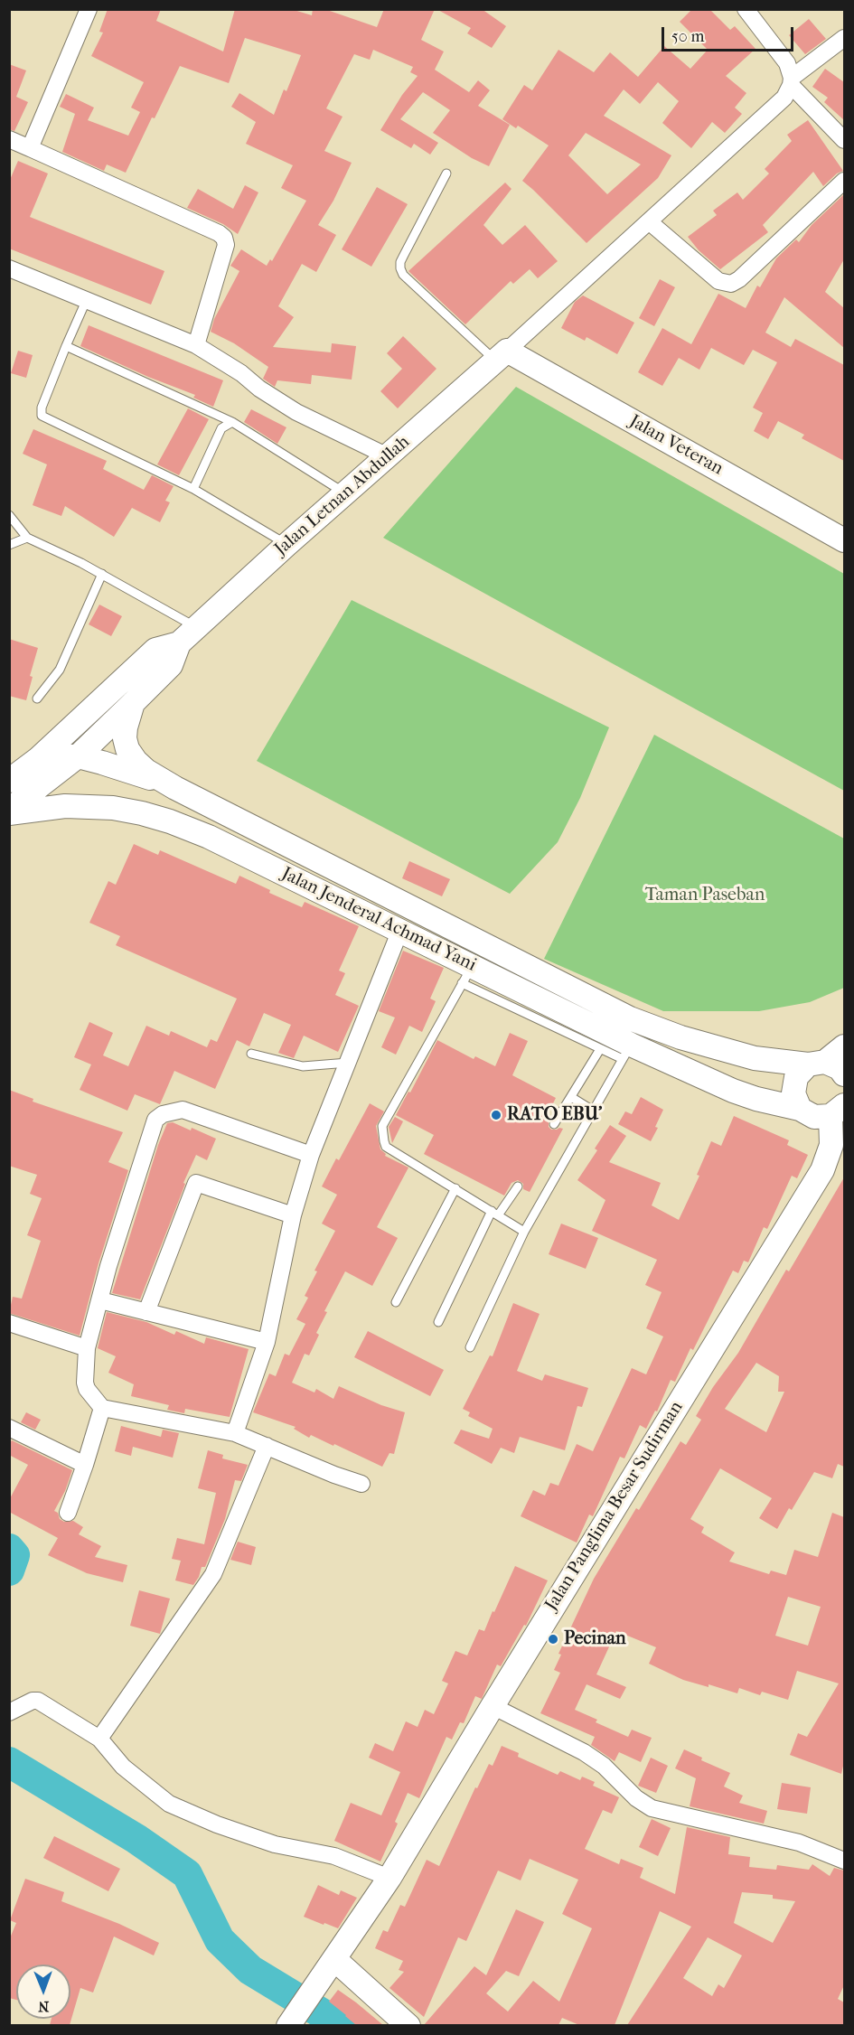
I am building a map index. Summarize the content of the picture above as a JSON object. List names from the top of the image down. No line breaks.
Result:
{"streets":{"street":["Jalan Veteran","Jalan Letnan Abdullah","Jalan Jenderal Achmad Yani","Jalan Panglima Besar Sudirman"]},"crossings":[["Jalan Veteran","Jalan Letnan Abdullah"],["Jalan Jenderal Achmad Yani","Jalan Panglima Besar Sudirman"]],"parks":["Taman Paseban"],"places":["RATO EBU'","Pecinan"],"scale_bar":"50 m","north":"bottom"}
